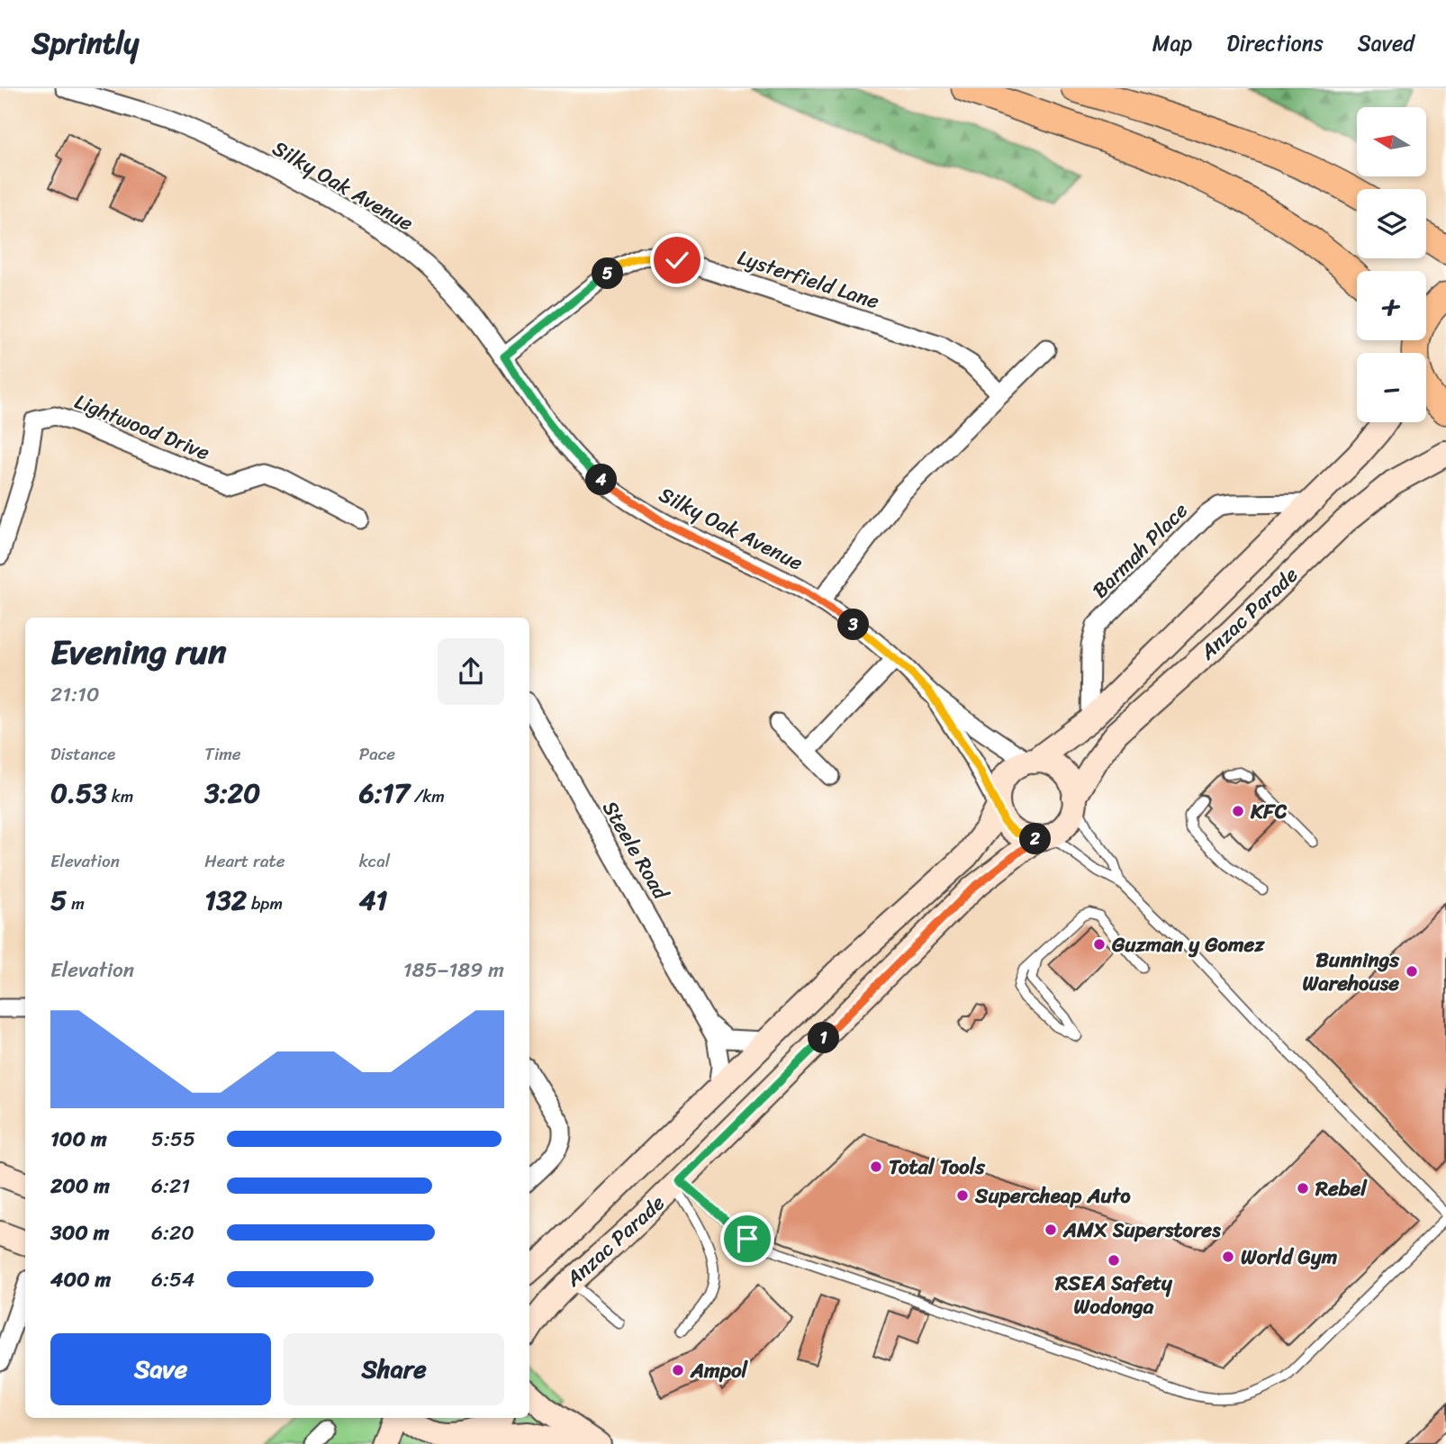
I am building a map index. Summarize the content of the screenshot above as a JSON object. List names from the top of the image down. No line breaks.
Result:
{"streets":{"main road":["Anzac Parade"],"street":["Silky Oak Avenue","Lysterfield Lane","Lightwood Drive","Barmah Place","Steele Road"]},"crossings":[["Silky Oak Avenue","Lysterfield Lane"],["Silky Oak Avenue","Anzac Parade"],["Barmah Place","Anzac Parade"],["Anzac Parade","Steele Road"]],"places":["KFC","Guzman y Gomez","Bunnings Warehouse","Total Tools","Rebel","Supercheap Auto","AMX Superstores","World Gym","RSEA Safety Wodonga","Ampol"],"north":"left","page":{"header":"Sprintly","nav":["Map","Directions","Saved"],"map_buttons":["+","−"],"pins":["5","4","3","2","1"],"heading":["Evening run","21:10"],"stats":[["Distance","0.53 km"],["Time","3:20"],["Pace","6:17 /km"],["Elevation","5 m"],["Heart rate","132 bpm"],["kcal","41"]],"chart":["Elevation","185–189 m"],"list":[{"name":"100 m","note":"5:55"},{"name":"200 m","note":"6:21"},{"name":"300 m","note":"6:20"},{"name":"400 m","note":"6:54"}],"buttons":["Save","Share"]}}
